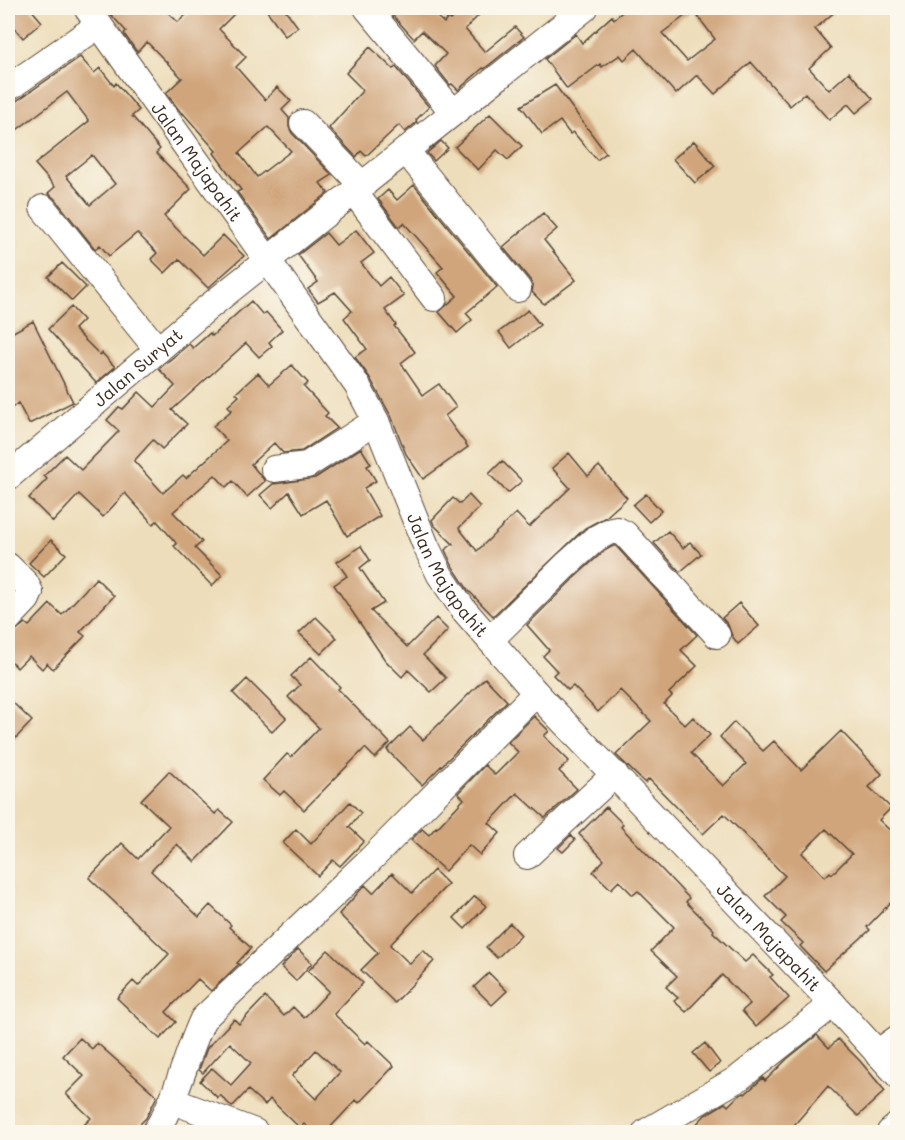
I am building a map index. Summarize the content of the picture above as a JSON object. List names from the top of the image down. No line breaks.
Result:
{"streets":{"street":["Jalan Majapahit","Jalan Suryat"]},"crossings":[["Jalan Majapahit","Jalan Suryat"]]}
